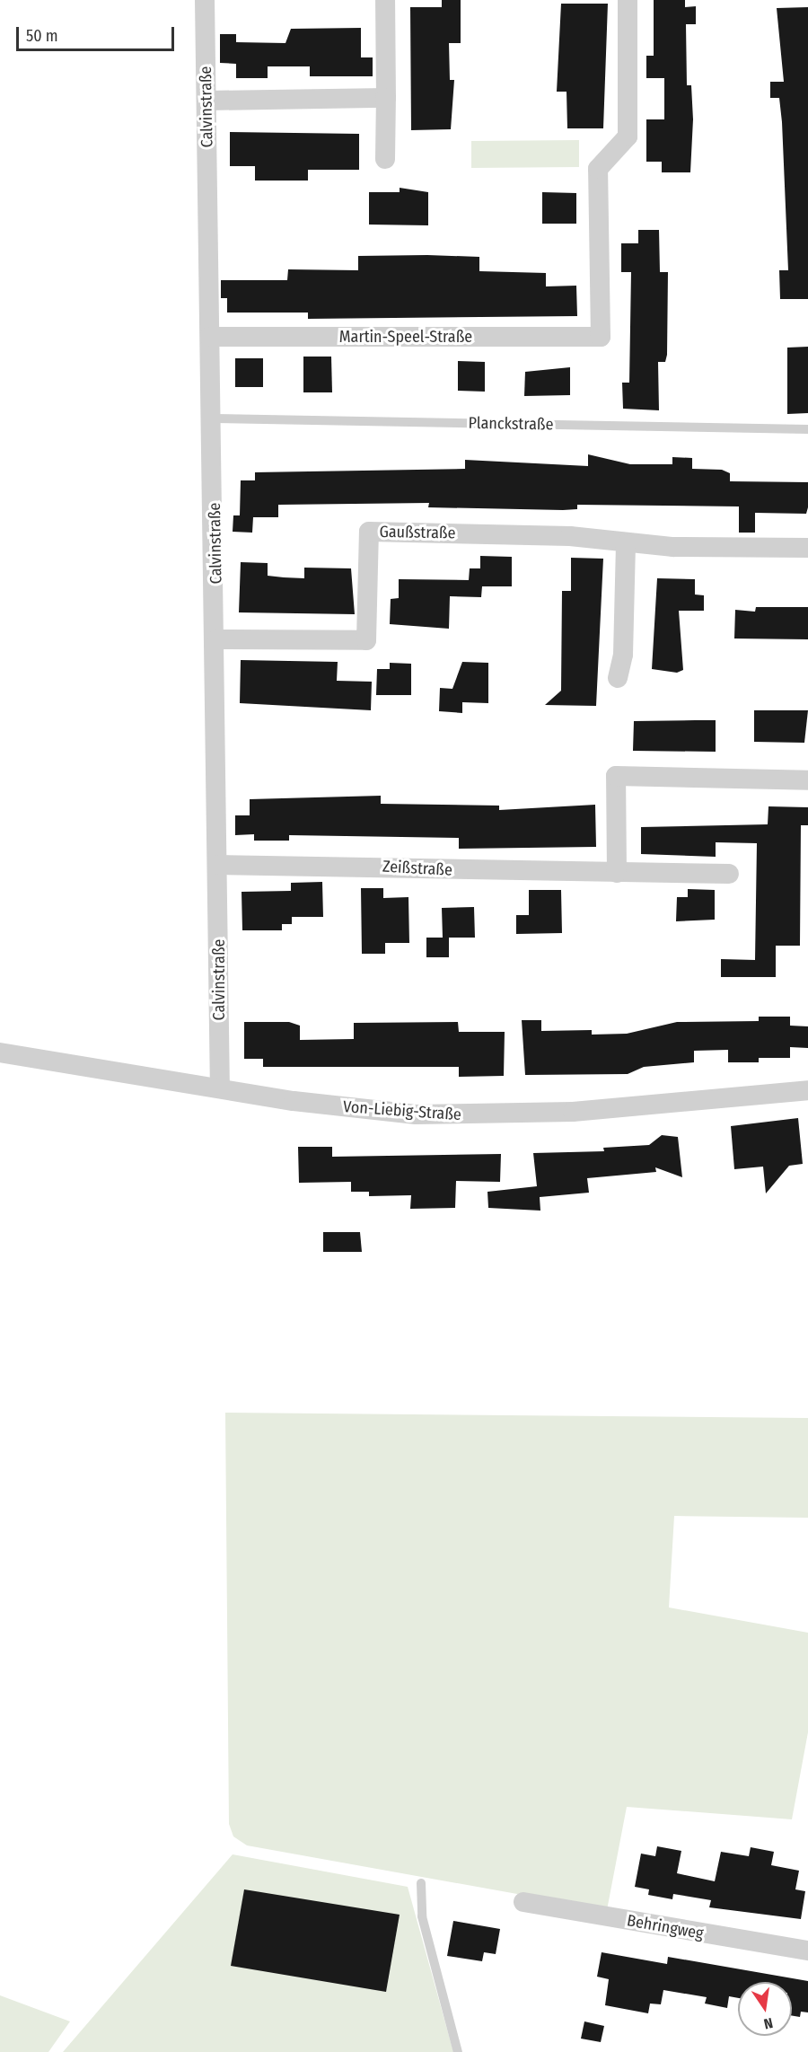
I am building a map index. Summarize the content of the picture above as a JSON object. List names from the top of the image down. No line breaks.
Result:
{"streets":{"street":["Calvinstraße","Martin-Speel-Straße","Gaußstraße","Zeißstraße","Von-Liebig-Straße","Behringweg"],"lane":["Planckstraße"]},"crossings":[["Calvinstraße","Martin-Speel-Straße"],["Calvinstraße","Planckstraße"],["Calvinstraße","Gaußstraße"],["Calvinstraße","Zeißstraße"],["Calvinstraße","Von-Liebig-Straße"]],"scale_bar":"50 m","north":"bottom"}
